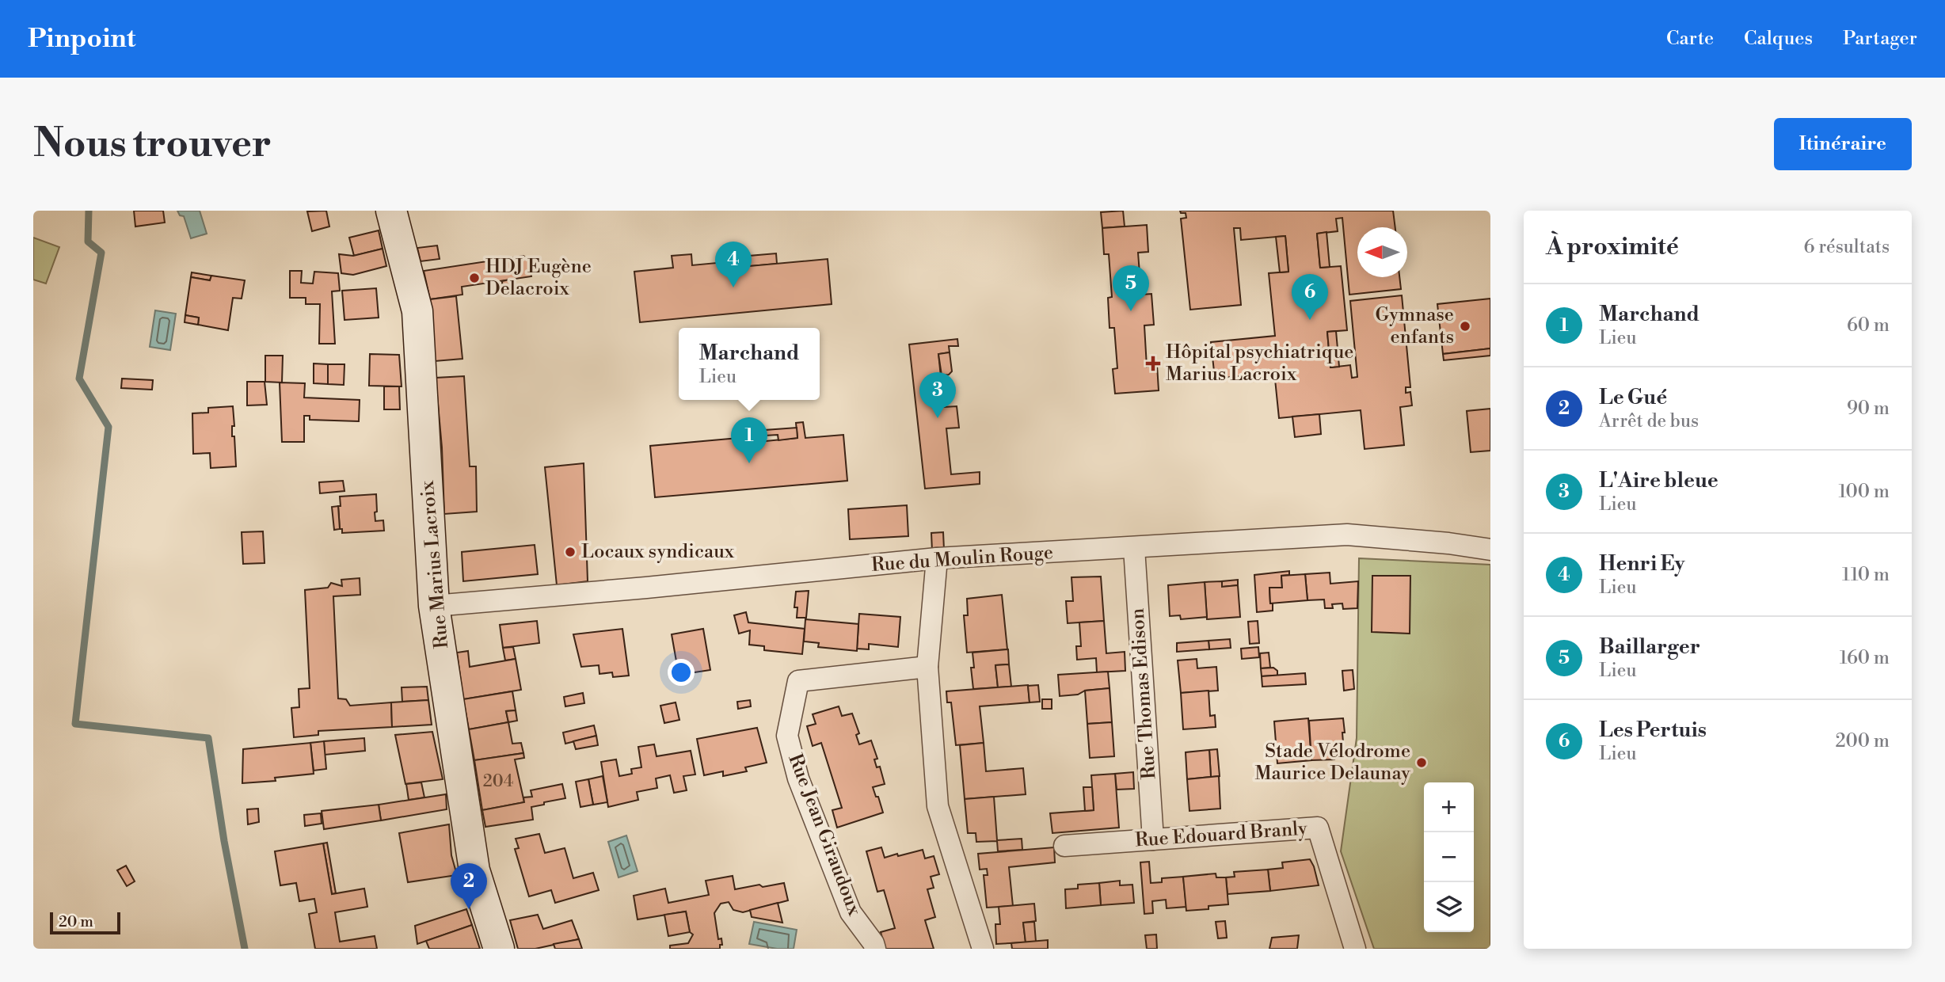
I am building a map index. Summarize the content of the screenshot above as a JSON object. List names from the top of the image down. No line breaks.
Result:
{"streets":{"main road":["Rue Marius Lacroix"],"street":["Rue du Moulin Rouge","Rue Thomas Edison","Rue Jean Giraudoux","Rue Edouard Branly"]},"crossings":[["Rue du Moulin Rouge","Rue Marius Lacroix"],["Rue du Moulin Rouge","Rue Thomas Edison"],["Rue Thomas Edison","Rue Edouard Branly"]],"places":{"other":["HDJ Eugène Delacroix","Gymnase enfants","Locaux syndicaux","Stade Vélodrome Maurice Delaunay"],"health":["Hôpital psychiatrique Marius Lacroix"]},"house_numbers":["204"],"scale_bar":"20 m","north":"left","page":{"header":"Pinpoint","nav":["Carte","Calques","Partager"],"buttons":"Itinéraire","title":"Nous trouver","heading":["À proximité","6 résultats"],"pins":["4","5","6","3","1","2"],"list":[{"mark":"1","name":"Marchand","note":"Lieu","value":"60 m"},{"mark":"2","name":"Le Gué","note":"Arrêt de bus","value":"90 m"},{"mark":"3","name":"L'Aire bleue","note":"Lieu","value":"100 m"},{"mark":"4","name":"Henri Ey","note":"Lieu","value":"110 m"},{"mark":"5","name":"Baillarger","note":"Lieu","value":"160 m"},{"mark":"6","name":"Les Pertuis","note":"Lieu","value":"200 m"}],"popup":["Marchand","Lieu"],"map_buttons":["+","−"],"scale":"20 m"}}
